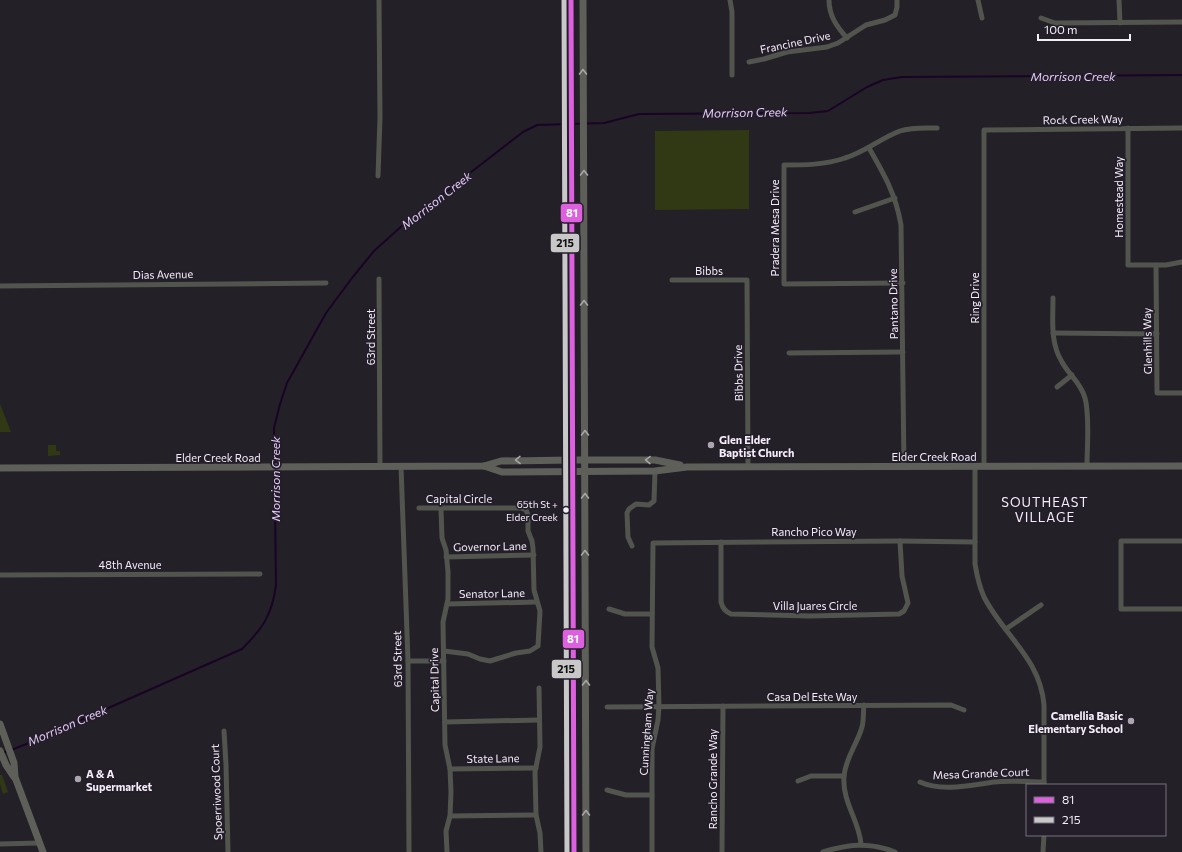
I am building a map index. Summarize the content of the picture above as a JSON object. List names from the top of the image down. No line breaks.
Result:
{"streets":{"main road":["Elder Creek Road"],"street":["Francine Drive","Rock Creek Way","Homestead Way","Pradera Mesa Drive","Bibbs","Dias Avenue","Ring Drive","Pantano Drive","63rd Street","Glenhills Way","Bibbs Drive","Capital Circle","Rancho Pico Way","Governor Lane","48th Avenue","Senator Lane","Villa Juares Circle","Capital Drive","Casa Del Este Way","Cunningham Way","State Lane","Mesa Grande Court","Rancho Grande Way","Spoerriwood Court"]},"crossings":[["Rock Creek Way","Homestead Way"],["Rock Creek Way","Ring Drive"],["Homestead Way","Glenhills Way"],["Pradera Mesa Drive","Pantano Drive"],["Bibbs","Bibbs Drive"],["Ring Drive","Elder Creek Road"],["Pantano Drive","Elder Creek Road"],["63rd Street","Elder Creek Road"],["Bibbs Drive","Elder Creek Road"],["Capital Circle","Governor Lane"],["Capital Circle","Senator Lane"],["Capital Circle","Capital Drive"],["Rancho Pico Way","Villa Juares Circle"],["Rancho Pico Way","Cunningham Way"],["Governor Lane","Capital Drive"],["Senator Lane","Capital Drive"],["Capital Drive","State Lane"],["Casa Del Este Way","Cunningham Way"],["Casa Del Este Way","Rancho Grande Way"]],"districts":["SOUTHEAST VILLAGE"],"water":["Morrison Creek"],"places":["Glen Elder Baptist Church","65th St + Elder Creek","Camellia Basic Elementary School","A & A Supermarket"],"lines":["transit line 81","transit line 215"],"legend":["81","215"],"scale_bar":"100 m"}
